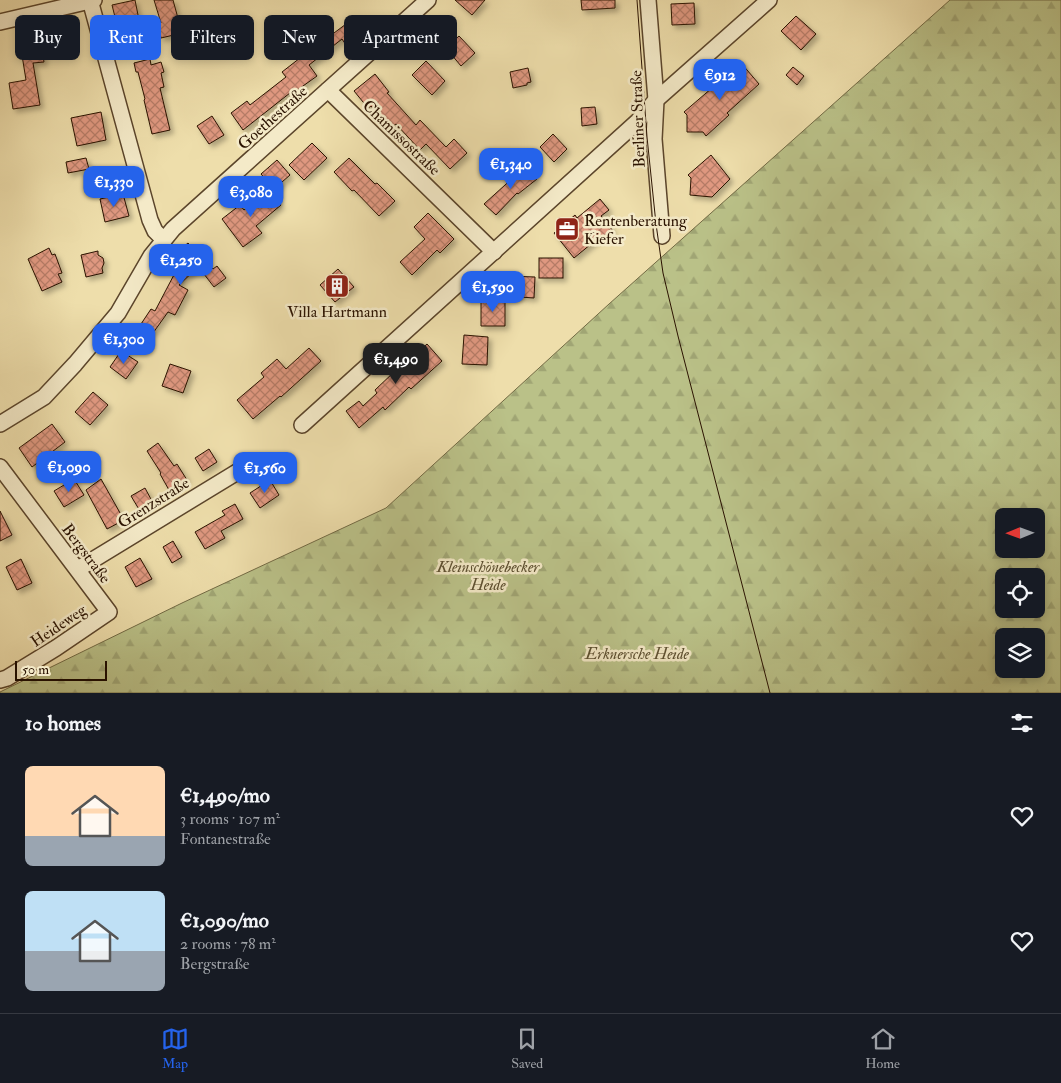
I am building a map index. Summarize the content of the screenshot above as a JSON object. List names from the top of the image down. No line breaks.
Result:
{"streets":{"street":["Goethestraße","Berliner Straße","Chamissostraße","Grenzstraße","Bergstraße","Heideweg"]},"crossings":[["Goethestraße","Chamissostraße"],["Grenzstraße","Bergstraße"],["Bergstraße","Heideweg"]],"parks":["Kleinschönebecker Heide","Erknersche Heide"],"places":{"office":["Rentenberatung Kiefer"],"building":["Villa Hartmann"]},"scale_bar":"50 m","north":"left","page":{"chip":["Buy","Rent","Filters","New","Apartment"],"price":["€912","€1,340","€1,330","€3,080","€1,250","€1,590","€1,300","€1,490","€1,090","€1,560"],"scale":"50 m","heading":"10 homes","list":[{"name":"€1,490/mo","note":"3 rooms · 107 m² · Fontanestraße"},{"name":"€1,090/mo","note":"2 rooms · 78 m² · Bergstraße"}],"tabs":["Map","Saved","Home"]}}
